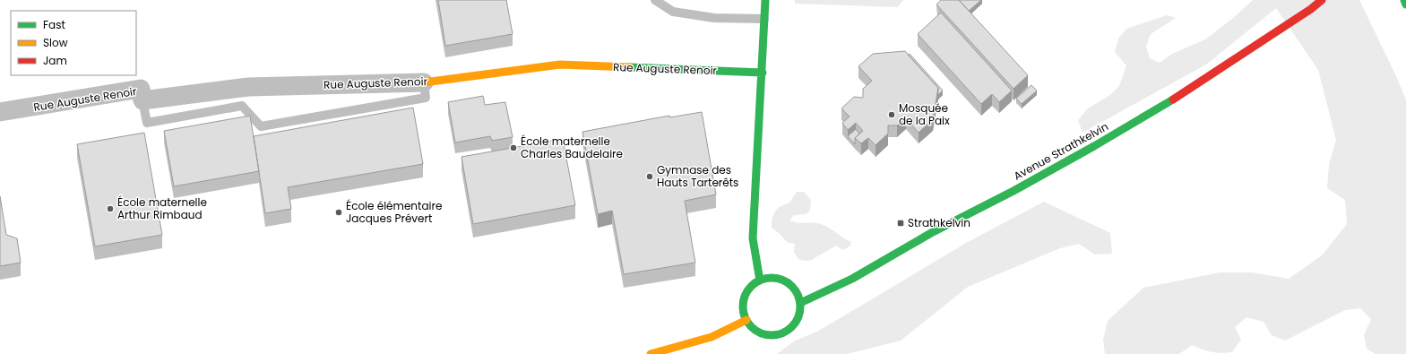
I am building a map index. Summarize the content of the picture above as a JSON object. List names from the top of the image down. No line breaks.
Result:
{"streets":{"main road":["Rue Auguste Renoir","Avenue Strathkelvin"]},"places":{"other":["Mosquée de la Paix","École maternelle Charles Baudelaire","Gymnase des Hauts Tarterêts","École maternelle Arthur Rimbaud","École élémentaire Jacques Prévert"],"transit":["Strathkelvin"]},"legend":["Fast","Slow","Jam"]}
